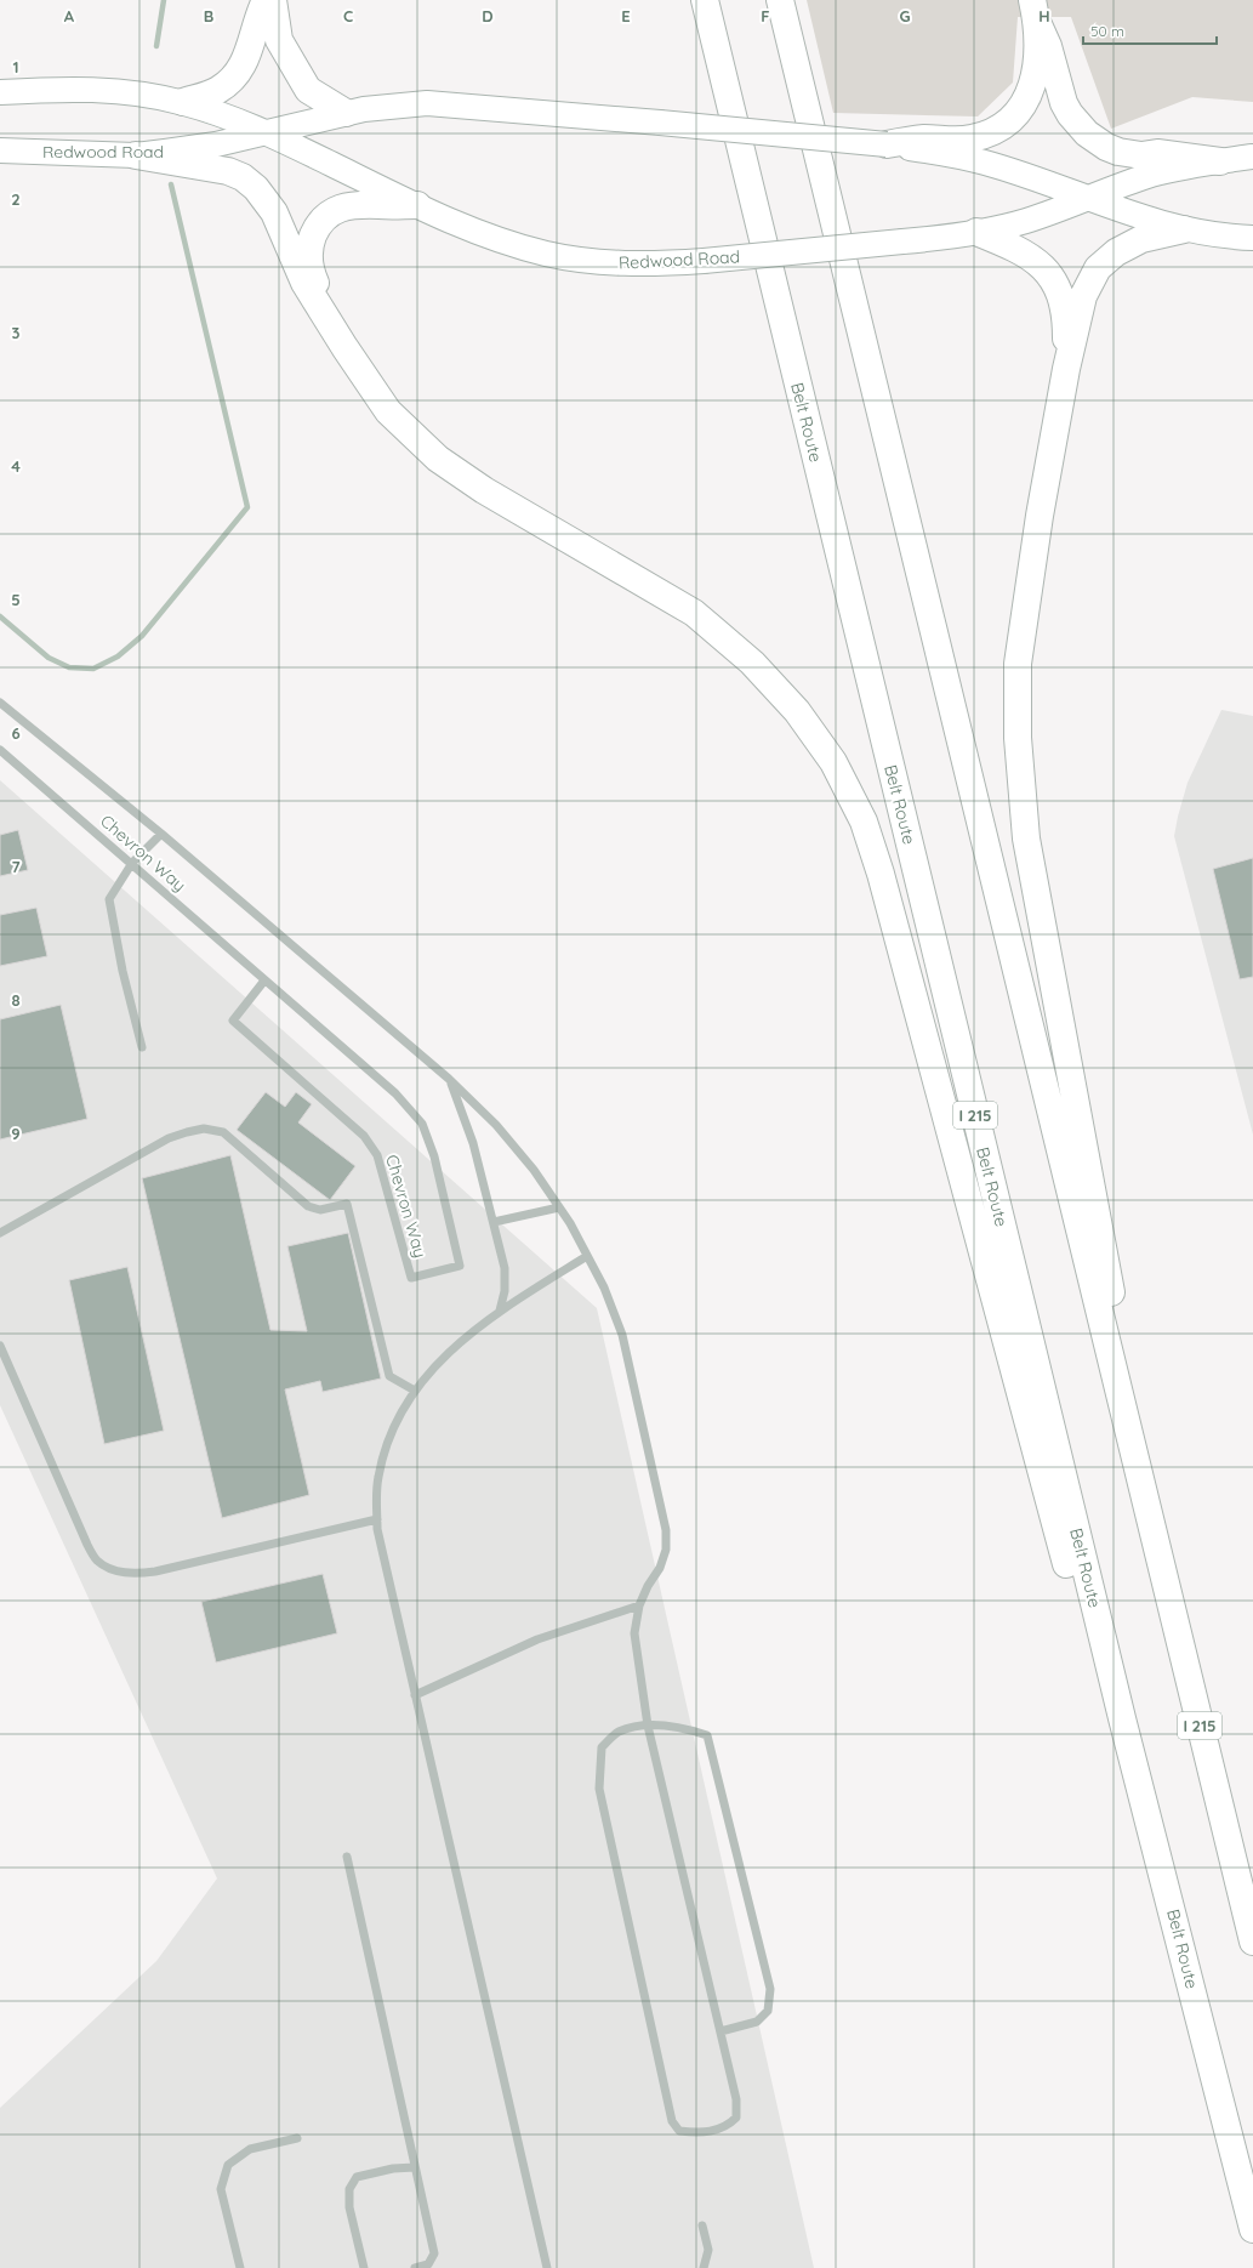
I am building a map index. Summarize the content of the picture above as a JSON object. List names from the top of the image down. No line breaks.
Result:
{"streets":{"highway":["Belt Route","I 215"],"main road":["Redwood Road"],"lane":["Chevron Way"]},"scale_bar":"50 m","grid":{"columns":["A","B","C","D","E","F","G","H"],"rows":["1","2","3","4","5","6","7","8","9"]}}
